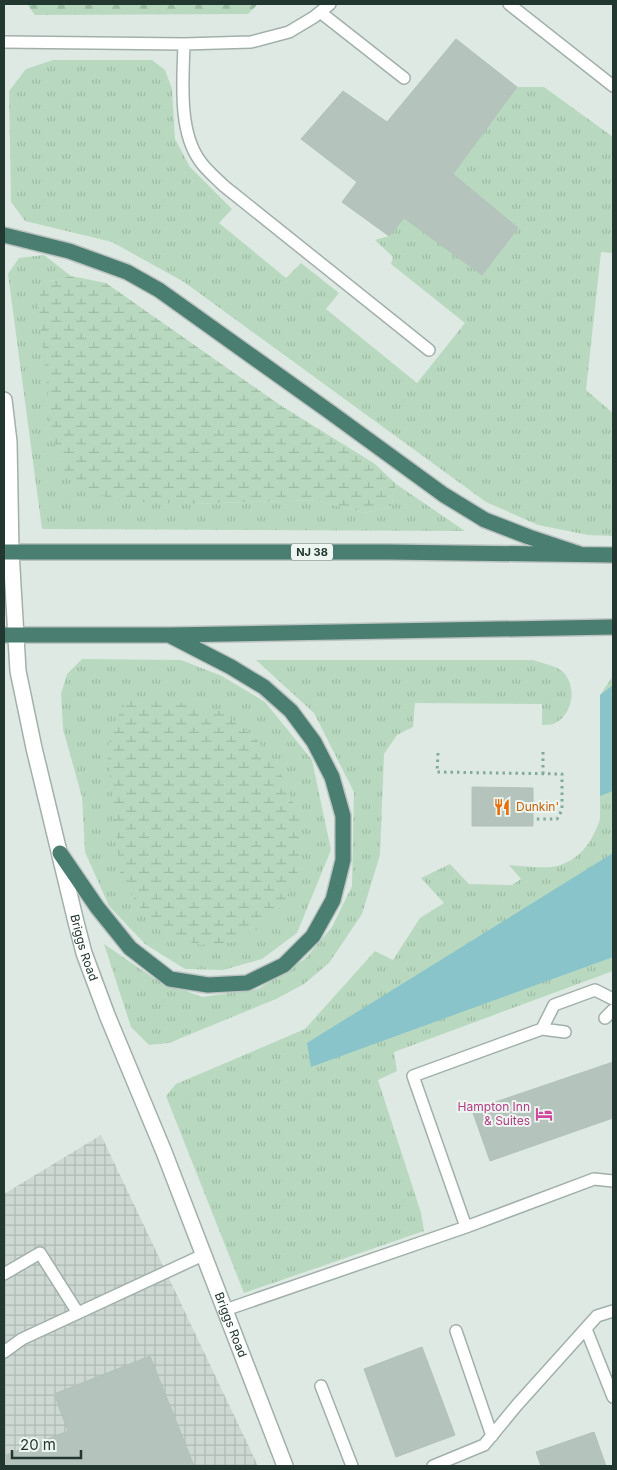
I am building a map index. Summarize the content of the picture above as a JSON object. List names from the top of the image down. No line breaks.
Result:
{"streets":{"highway":["NJ 38"],"street":["Briggs Road"]},"crossings":[["NJ 38","Briggs Road"]],"places":{"restaurant":["Dunkin'"],"hotel":["Hampton Inn & Suites"]},"scale_bar":"20 m"}
